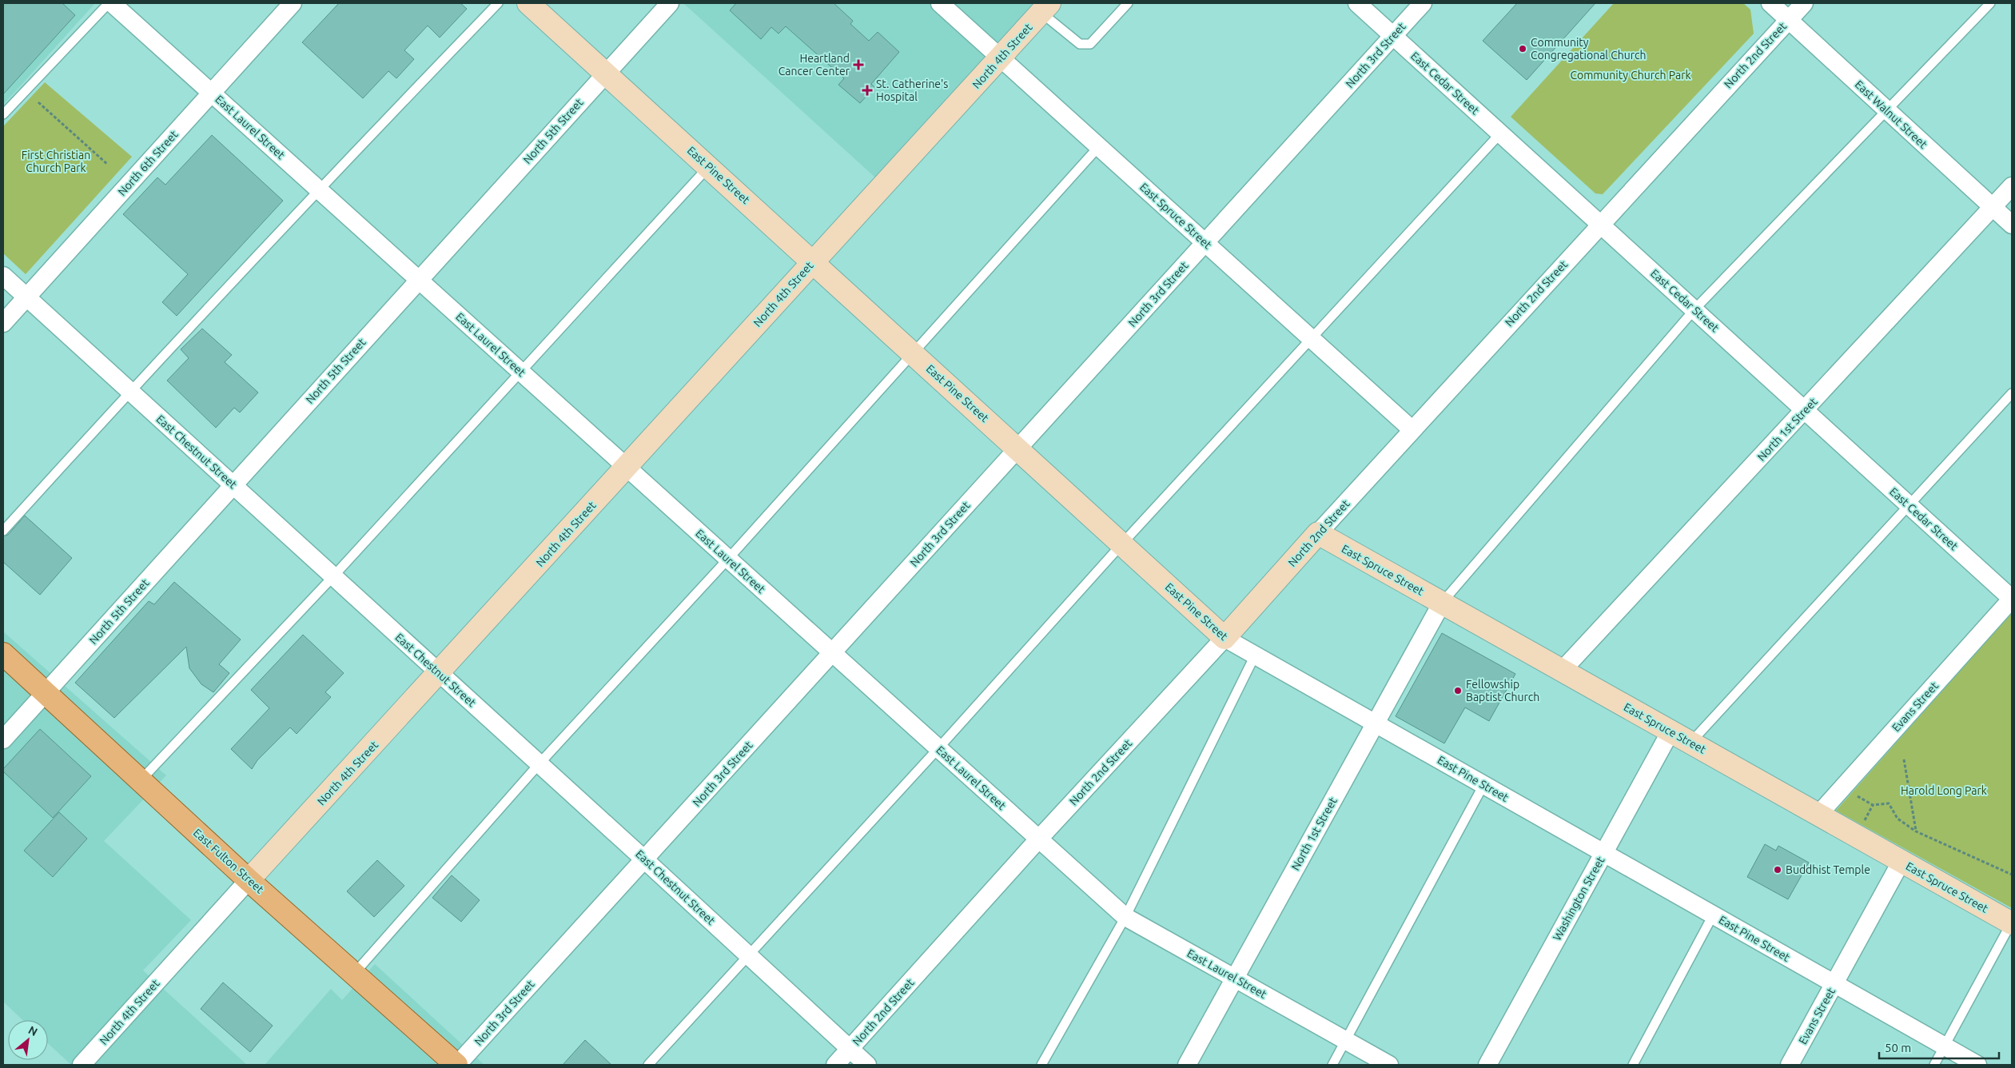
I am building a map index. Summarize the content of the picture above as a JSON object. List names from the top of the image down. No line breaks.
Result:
{"streets":{"main road":["East Fulton Street"],"street":["North 3rd Street","North 2nd Street","North 4th Street","East Cedar Street","East Walnut Street","East Laurel Street","North 5th Street","North 6th Street","East Pine Street","East Spruce Street","North 1st Street","East Chestnut Street","Evans Street","Washington Street"]},"crossings":[["North 3rd Street","East Cedar Street"],["North 3rd Street","East Laurel Street"],["North 3rd Street","East Pine Street"],["North 3rd Street","East Spruce Street"],["North 3rd Street","East Chestnut Street"],["North 3rd Street","East Fulton Street"],["North 2nd Street","East Cedar Street"],["North 2nd Street","East Walnut Street"],["North 2nd Street","East Laurel Street"],["North 2nd Street","East Pine Street"],["North 2nd Street","East Spruce Street"],["North 2nd Street","East Chestnut Street"],["North 4th Street","East Laurel Street"],["North 4th Street","East Pine Street"],["North 4th Street","East Spruce Street"],["North 4th Street","East Chestnut Street"],["North 4th Street","East Fulton Street"],["East Cedar Street","North 1st Street"],["East Cedar Street","Evans Street"],["East Walnut Street","North 1st Street"],["East Laurel Street","North 5th Street"],["East Laurel Street","North 6th Street"],["East Laurel Street","North 1st Street"],["North 5th Street","East Pine Street"],["North 5th Street","East Chestnut Street"],["North 5th Street","East Fulton Street"],["North 6th Street","East Chestnut Street"],["East Pine Street","North 1st Street"],["East Pine Street","Evans Street"],["East Pine Street","Washington Street"],["East Spruce Street","North 1st Street"],["East Spruce Street","Evans Street"],["East Spruce Street","Washington Street"]],"parks":["Community Church Park","First Christian Church Park","Harold Long Park"],"places":{"other":["Community Congregational Church","Fellowship Baptist Church","Buddhist Temple"],"health":["Heartland Cancer Center","St. Catherine's Hospital"]},"scale_bar":"50 m","north":"top right"}
